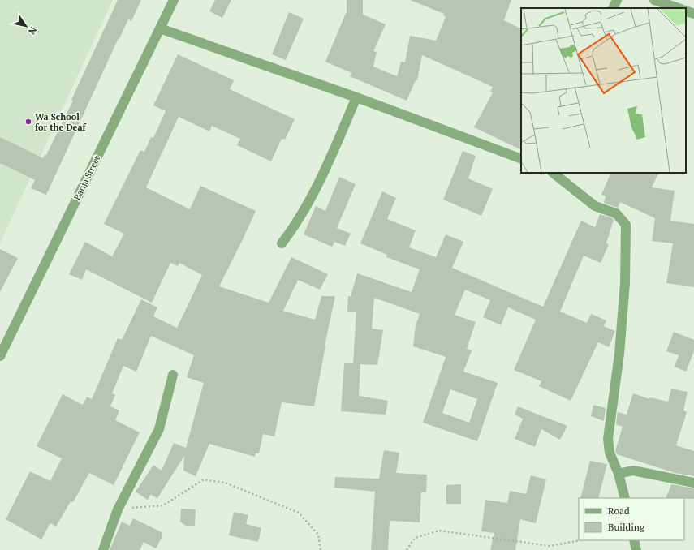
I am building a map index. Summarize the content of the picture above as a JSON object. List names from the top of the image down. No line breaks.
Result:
{"streets":{"street":["Banja Street"]},"places":["Wa School for the Deaf"],"legend":["Road","Building"],"north":"bottom right"}
